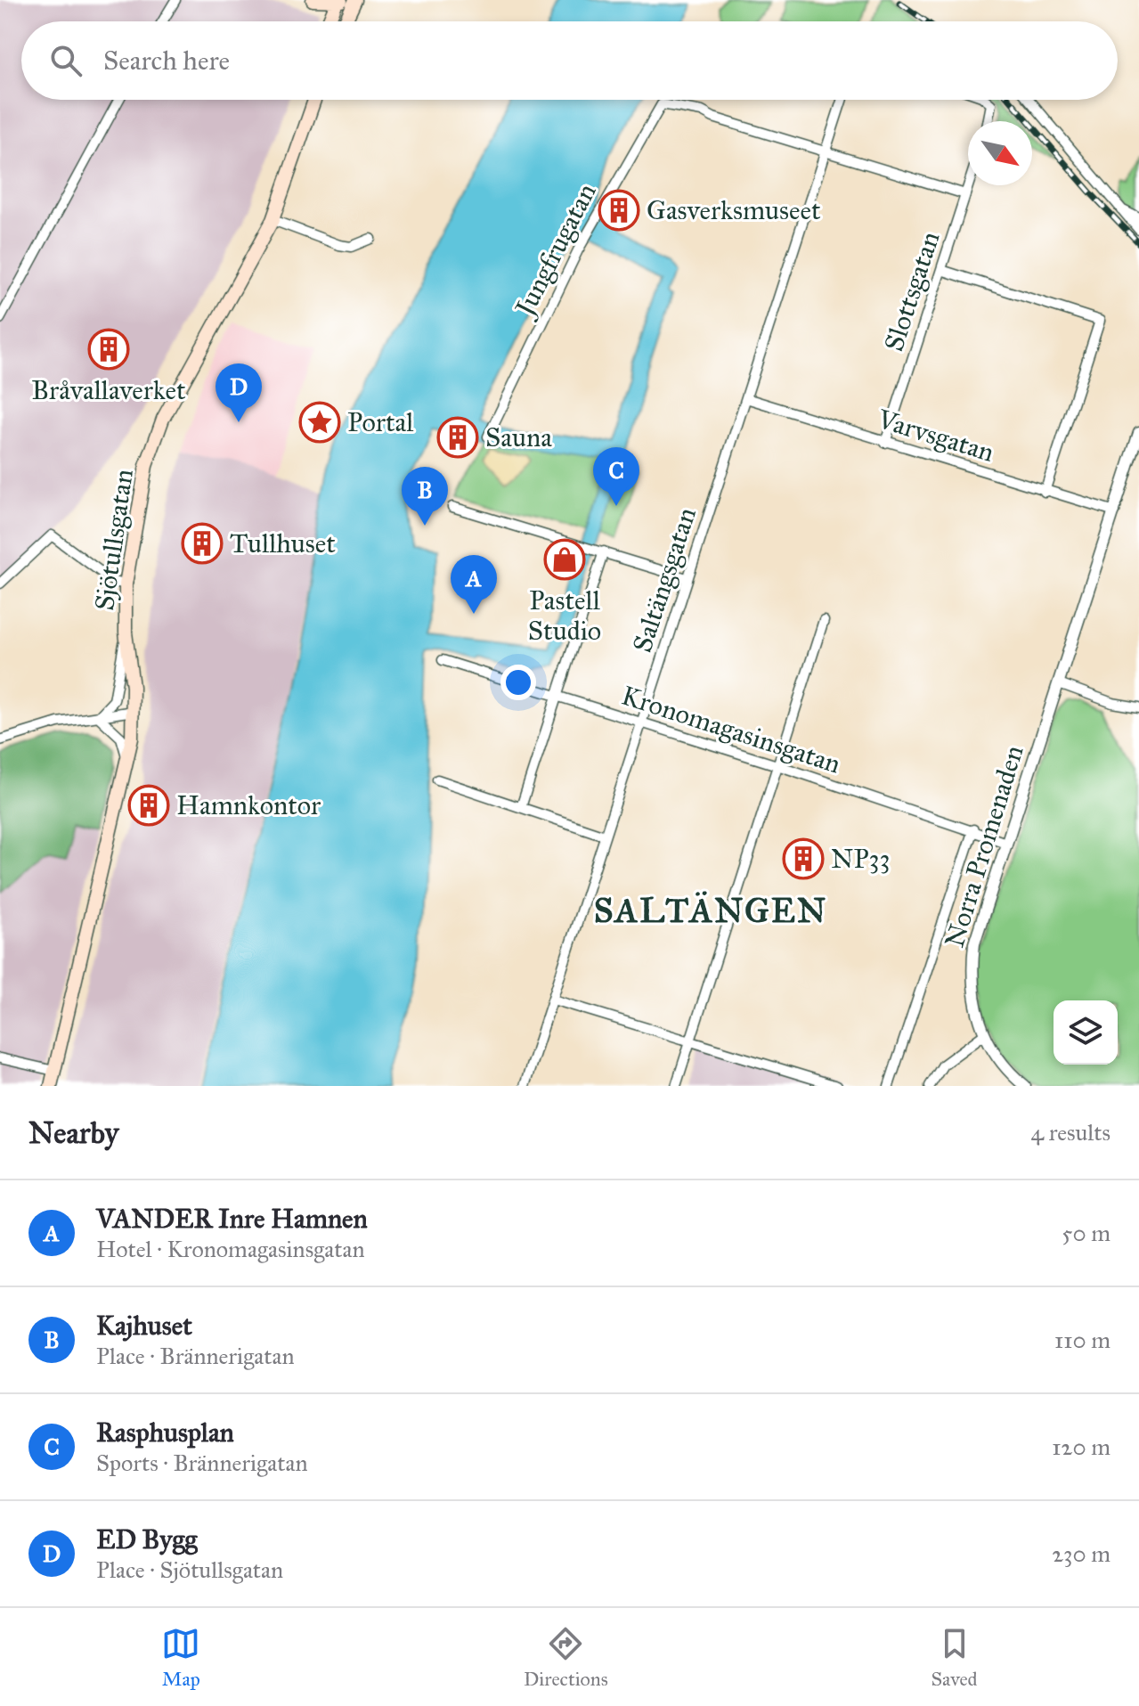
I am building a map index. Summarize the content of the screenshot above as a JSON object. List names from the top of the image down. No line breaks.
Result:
{"streets":{"main road":["Sjötullsgatan"],"street":["Jungfrugatan","Slottsgatan","Varvsgatan","Saltängsgatan","Kronomagasinsgatan","Norra Promenaden"]},"crossings":[["Jungfrugatan","Slottsgatan"],["Jungfrugatan","Saltängsgatan"],["Slottsgatan","Varvsgatan"],["Varvsgatan","Saltängsgatan"],["Varvsgatan","Norra Promenaden"],["Saltängsgatan","Kronomagasinsgatan"],["Kronomagasinsgatan","Norra Promenaden"]],"districts":["SALTÄNGEN"],"places":{"building":["Gasverksmuseet","Bråvallaverket","Sauna","Tullhuset","Hamnkontor","NP33"],"place":["Portal"],"shop":["Pastell Studio"]},"north":"bottom right","page":{"search":"Search here","pins":["D","C","B","A"],"heading":["Nearby","4 results"],"list":[{"mark":"A","name":"VANDER Inre Hamnen","note":"Hotel · Kronomagasinsgatan","value":"50 m"},{"mark":"B","name":"Kajhuset","note":"Place · Brännerigatan","value":"110 m"},{"mark":"C","name":"Rasphusplan","note":"Sports · Brännerigatan","value":"120 m"},{"mark":"D","name":"ED Bygg","note":"Place · Sjötullsgatan","value":"230 m"}],"nav":["Map","Directions","Saved"]}}
